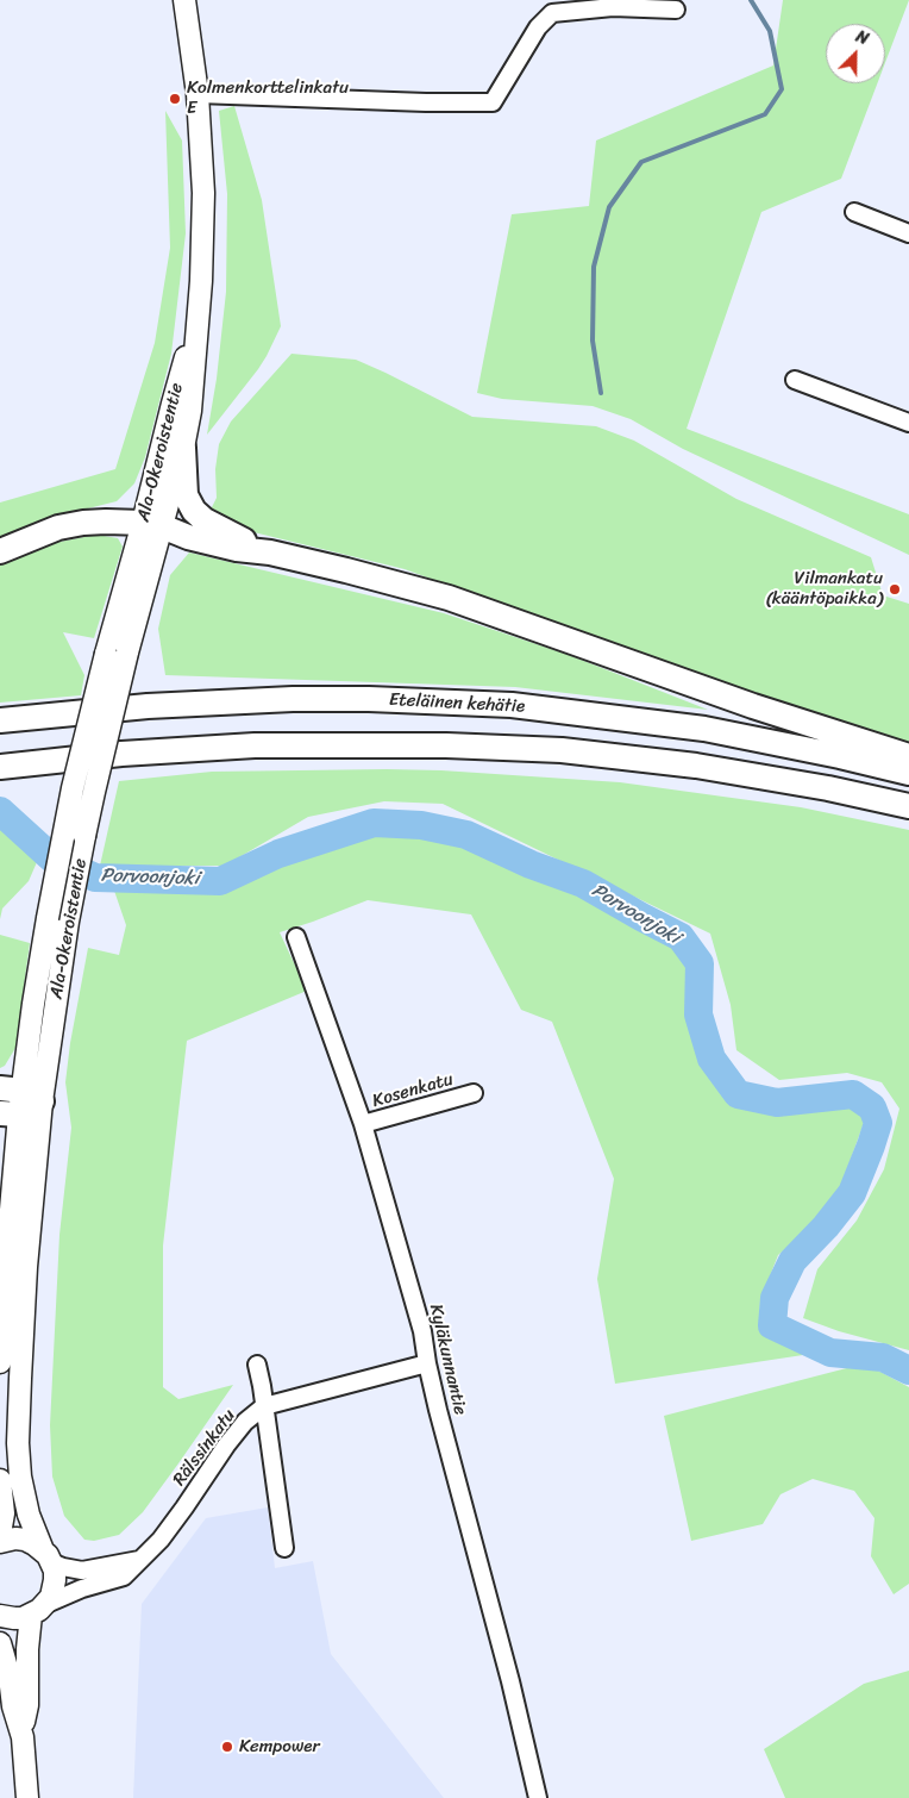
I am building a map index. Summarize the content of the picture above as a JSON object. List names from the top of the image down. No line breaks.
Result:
{"streets":{"highway":["Eteläinen kehätie"],"main road":["Ala-Okeroistentie"],"street":["Kosenkatu","Kyläkunnantie","Rälssinkatu"]},"crossings":[["Kosenkatu","Kyläkunnantie"],["Kyläkunnantie","Rälssinkatu"]],"water":["Porvoonjoki"],"places":["Kolmenkorttelinkatu E","Vilmankatu (kääntöpaikka)","Kempower"],"north":"top right"}
